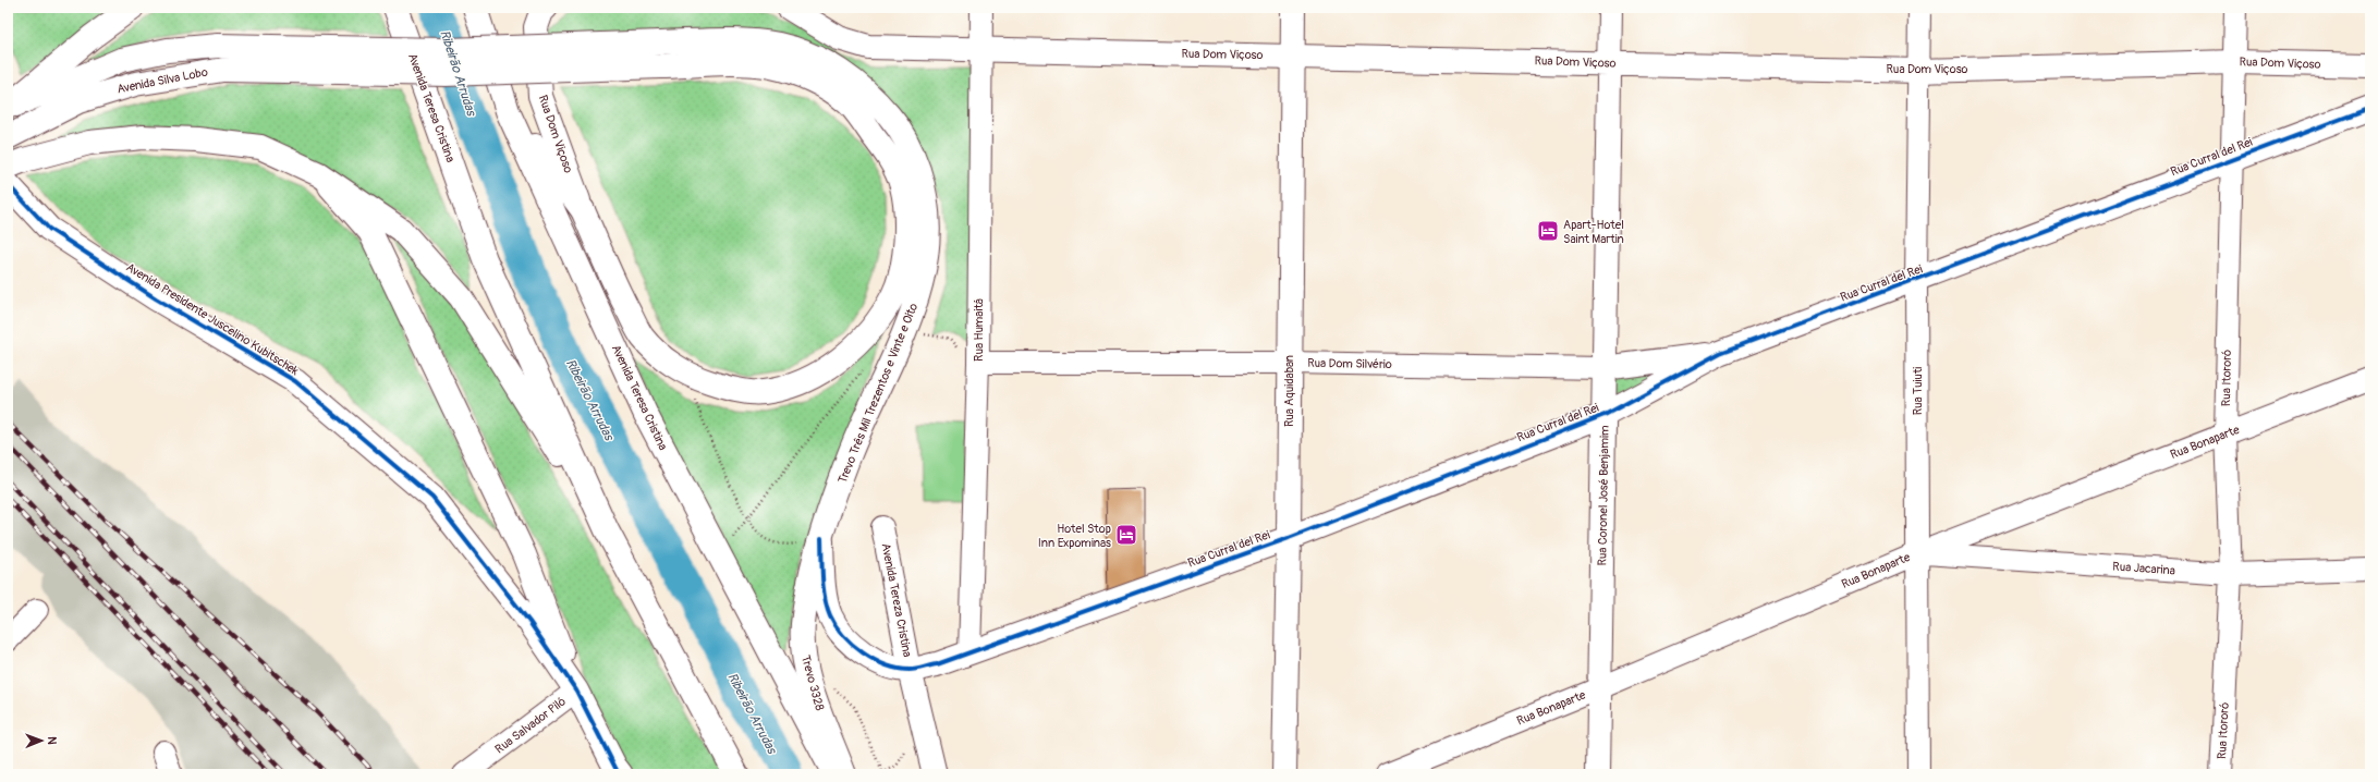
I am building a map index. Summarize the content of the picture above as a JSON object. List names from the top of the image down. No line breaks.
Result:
{"streets":{"main road":["Rua Dom Viçoso","Avenida Silva Lobo","Avenida Teresa Cristina","Rua Curral del Rei","Avenida Presidente Juscelino Kubitschek","Rua Dom Silvério","Rua Aquidaban","Trevo Três Mil Trezentos e Vinte e Oito","Rua Coronel José Benjamim","Avenida Tereza Cristina","Trevo 3328"],"street":["Rua Humaitá","Rua Itororó","Rua Tuiuti","Rua Bonaparte","Rua Jacarina","Rua Salvador Piló"]},"crossings":[["Rua Dom Viçoso","Rua Humaitá"],["Rua Dom Viçoso","Rua Itororó"],["Rua Dom Viçoso","Rua Aquidaban"],["Rua Dom Viçoso","Rua Tuiuti"],["Rua Dom Viçoso","Trevo Três Mil Trezentos e Vinte e Oito"],["Rua Dom Viçoso","Rua Coronel José Benjamim"],["Avenida Silva Lobo","Trevo Três Mil Trezentos e Vinte e Oito"],["Rua Curral del Rei","Rua Humaitá"],["Rua Curral del Rei","Rua Dom Silvério"],["Rua Curral del Rei","Rua Itororó"],["Rua Curral del Rei","Rua Aquidaban"],["Rua Curral del Rei","Rua Tuiuti"],["Rua Curral del Rei","Trevo Três Mil Trezentos e Vinte e Oito"],["Rua Curral del Rei","Rua Coronel José Benjamim"],["Rua Curral del Rei","Avenida Tereza Cristina"],["Rua Curral del Rei","Trevo 3328"],["Avenida Presidente Juscelino Kubitschek","Rua Salvador Piló"],["Rua Humaitá","Rua Dom Silvério"],["Rua Dom Silvério","Rua Aquidaban"],["Rua Dom Silvério","Rua Coronel José Benjamim"],["Rua Itororó","Rua Bonaparte"],["Rua Itororó","Rua Jacarina"],["Rua Tuiuti","Rua Bonaparte"],["Rua Tuiuti","Rua Jacarina"],["Trevo Três Mil Trezentos e Vinte e Oito","Trevo 3328"],["Rua Bonaparte","Rua Coronel José Benjamim"],["Rua Bonaparte","Rua Jacarina"]],"water":["Ribeirão Arrudas"],"places":{"hotel":["Apart-Hotel Saint Martin","Hotel Stop Inn Expominas"]},"north":"right"}
